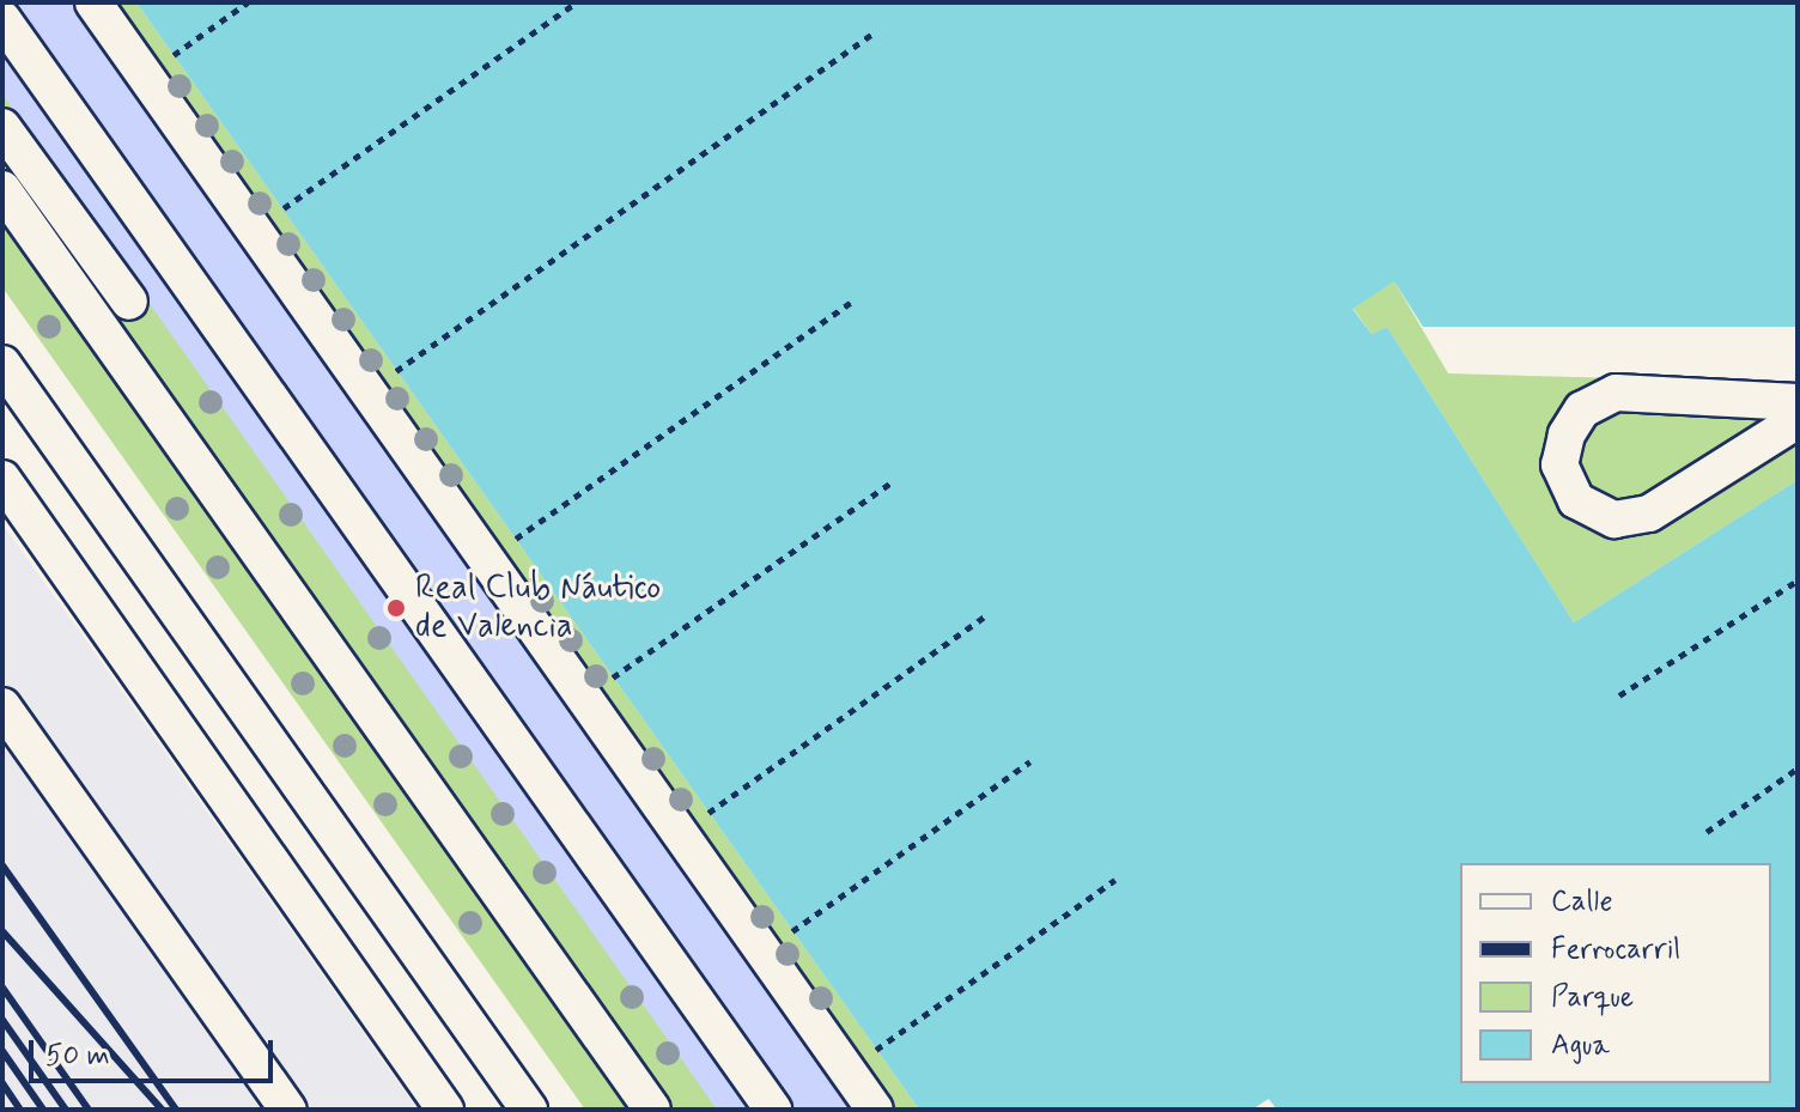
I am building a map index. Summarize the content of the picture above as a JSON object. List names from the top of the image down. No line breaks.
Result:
{"places":["Real Club Náutico de Valencia"],"legend":["Calle","Ferrocarril","Parque","Agua"],"scale_bar":"50 m"}
